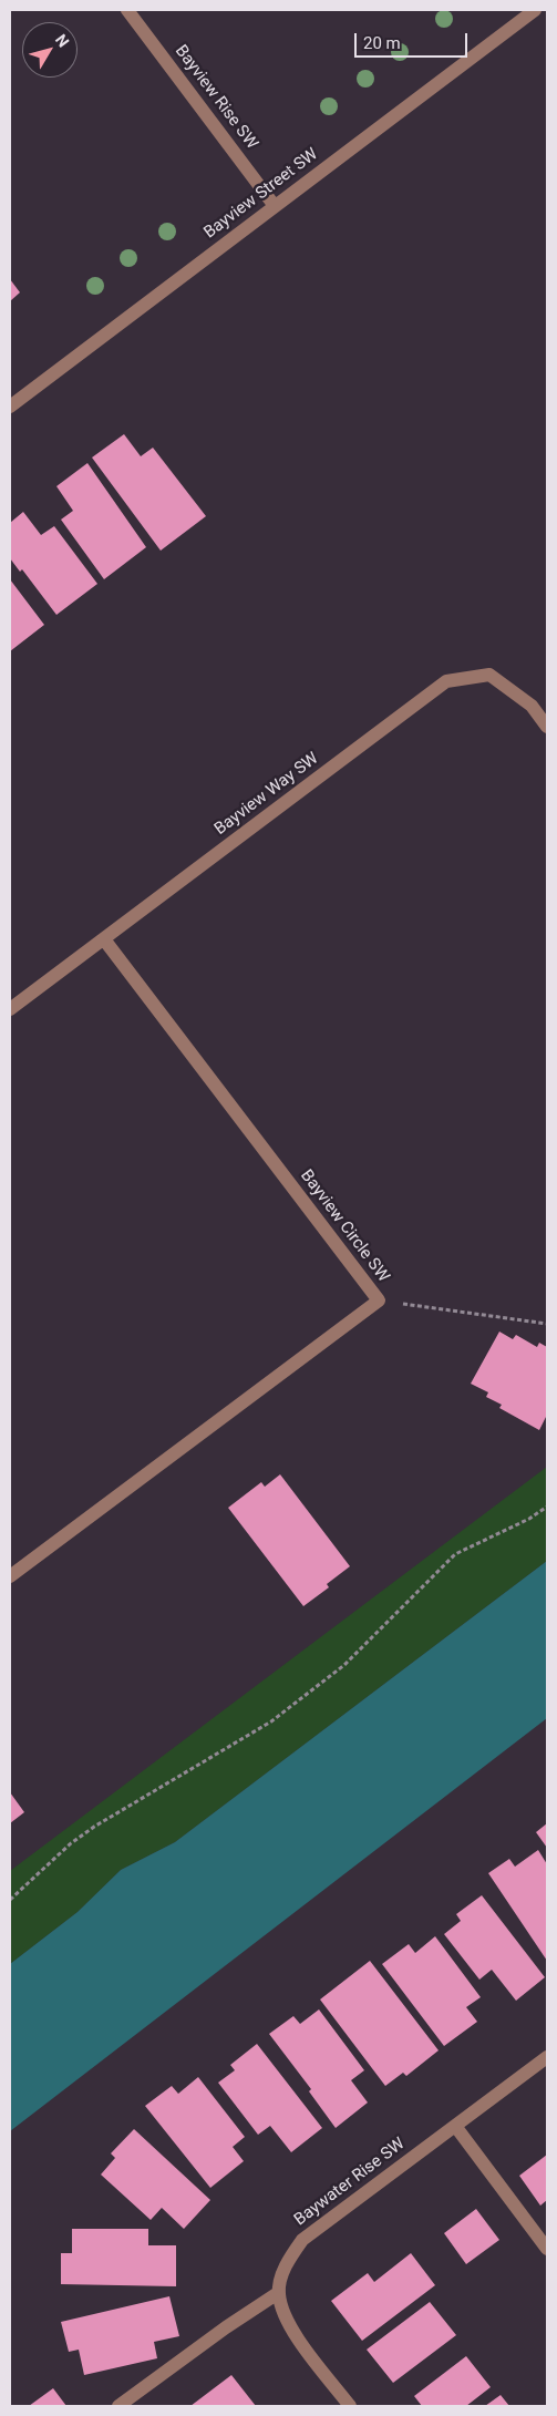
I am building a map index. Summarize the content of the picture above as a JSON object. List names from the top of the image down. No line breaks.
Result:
{"streets":{"street":["Bayview Rise SW","Bayview Street SW","Bayview Way SW","Bayview Circle SW","Baywater Rise SW"]},"crossings":[["Bayview Rise SW","Bayview Street SW"],["Bayview Way SW","Bayview Circle SW"]],"scale_bar":"20 m","north":"top right"}
